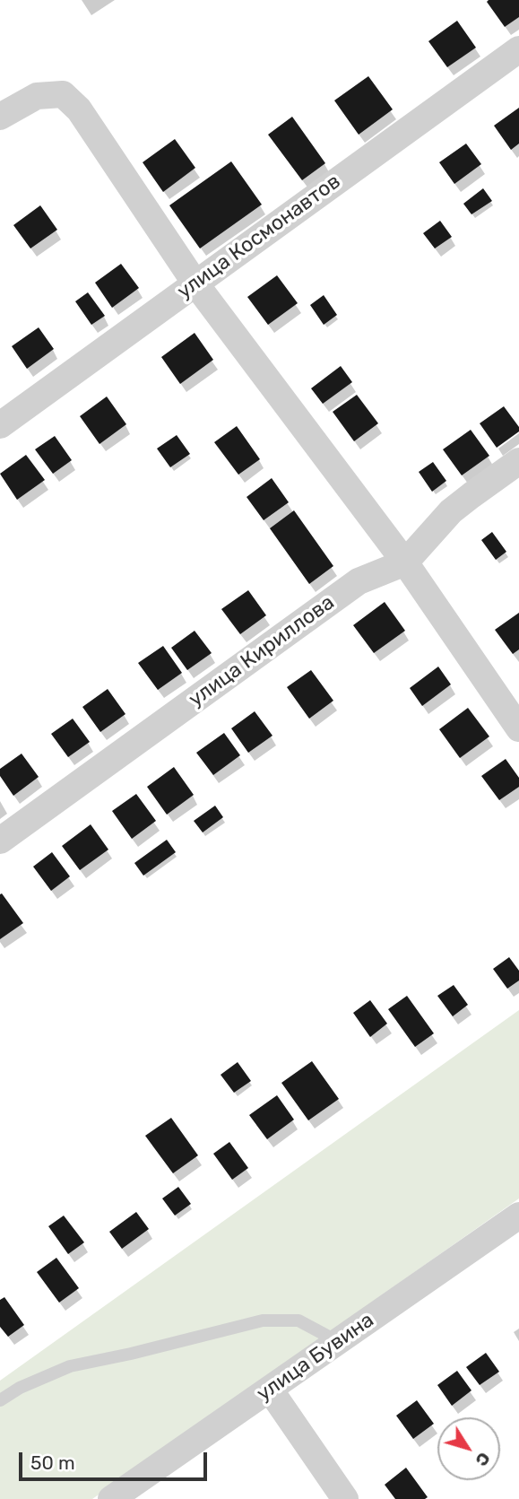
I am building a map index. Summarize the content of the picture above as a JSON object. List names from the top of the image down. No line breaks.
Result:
{"streets":{"street":["улица Космонавтов","улица Кириллова","улица Бувина"]},"scale_bar":"50 m","north":"bottom right"}
